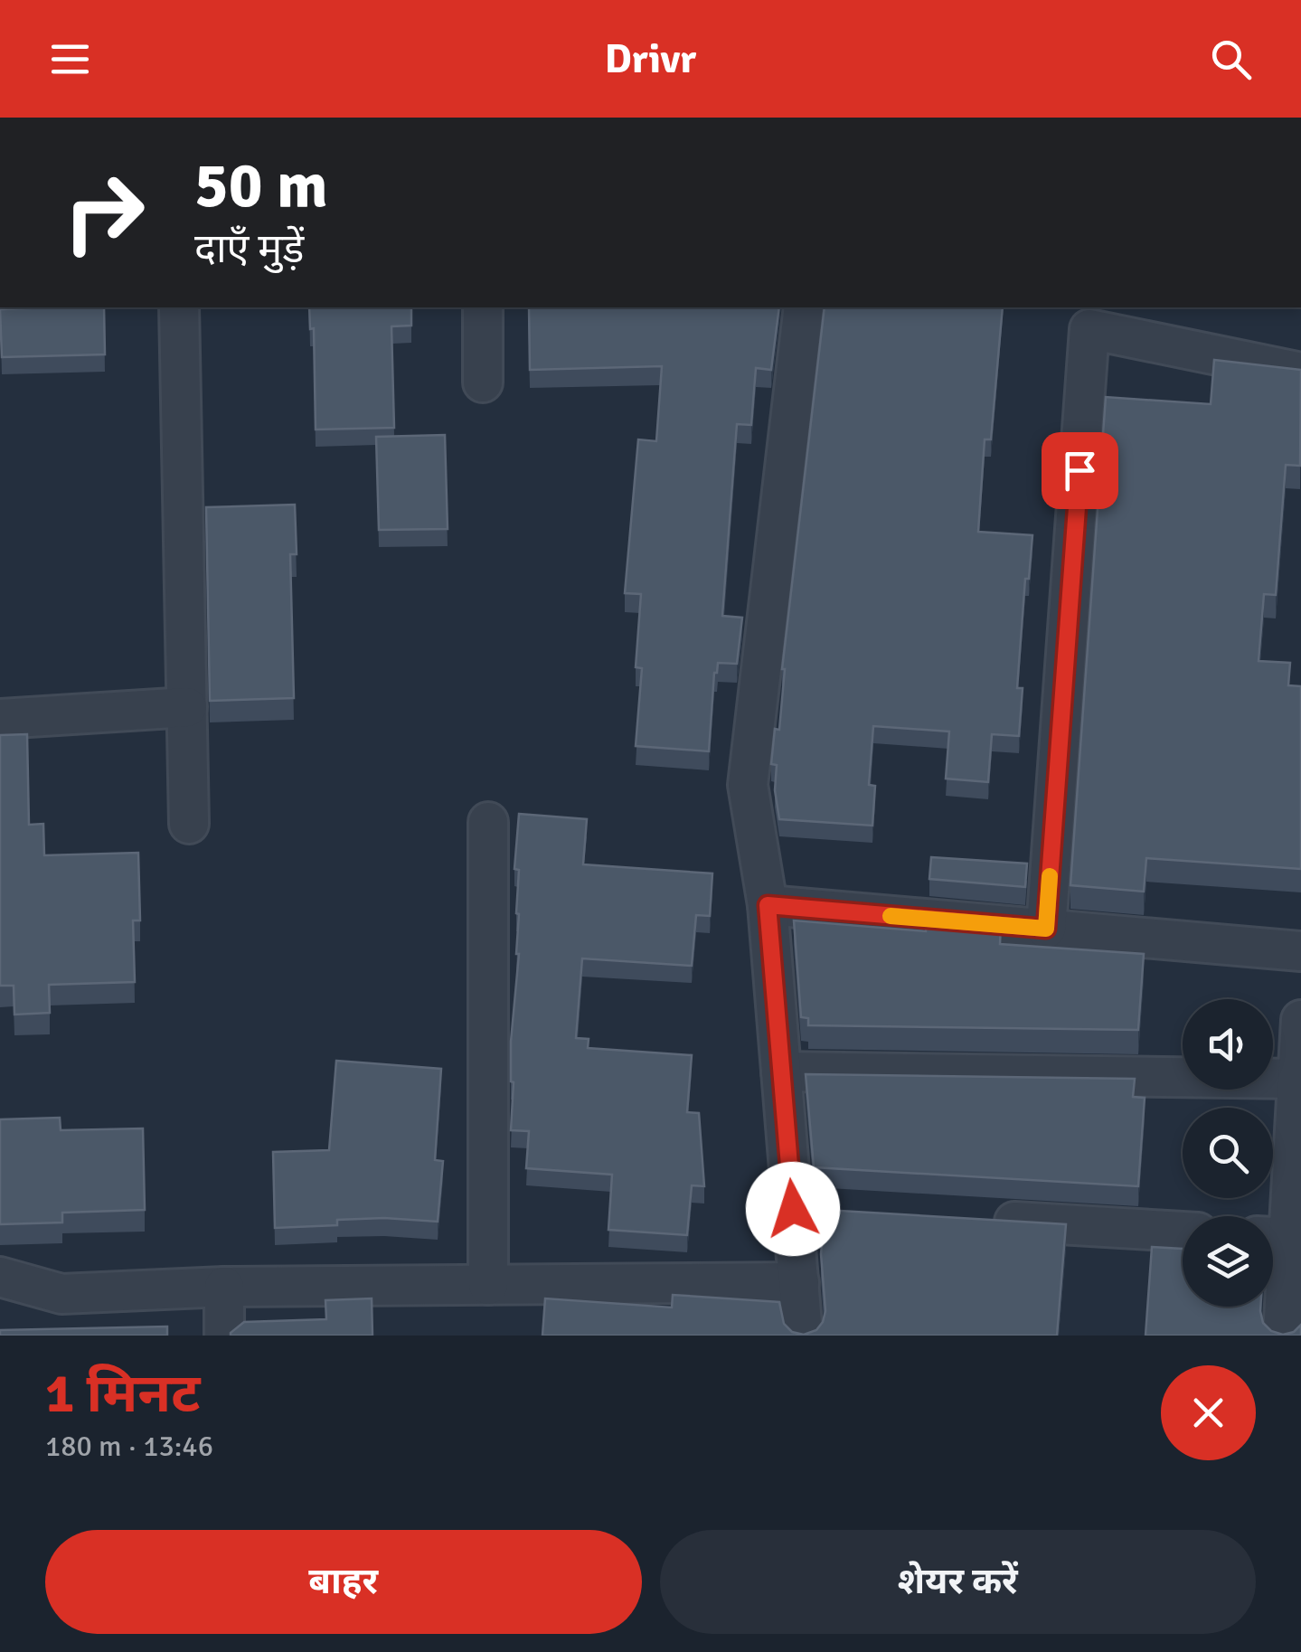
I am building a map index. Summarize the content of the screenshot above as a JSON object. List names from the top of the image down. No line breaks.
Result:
{"page":{"header":"Drivr","turn":["50 m","दाएँ मुड़ें"],"heading":["1 मिनट","180 m · 13:46"],"buttons":["बाहर","शेयर करें"]}}
